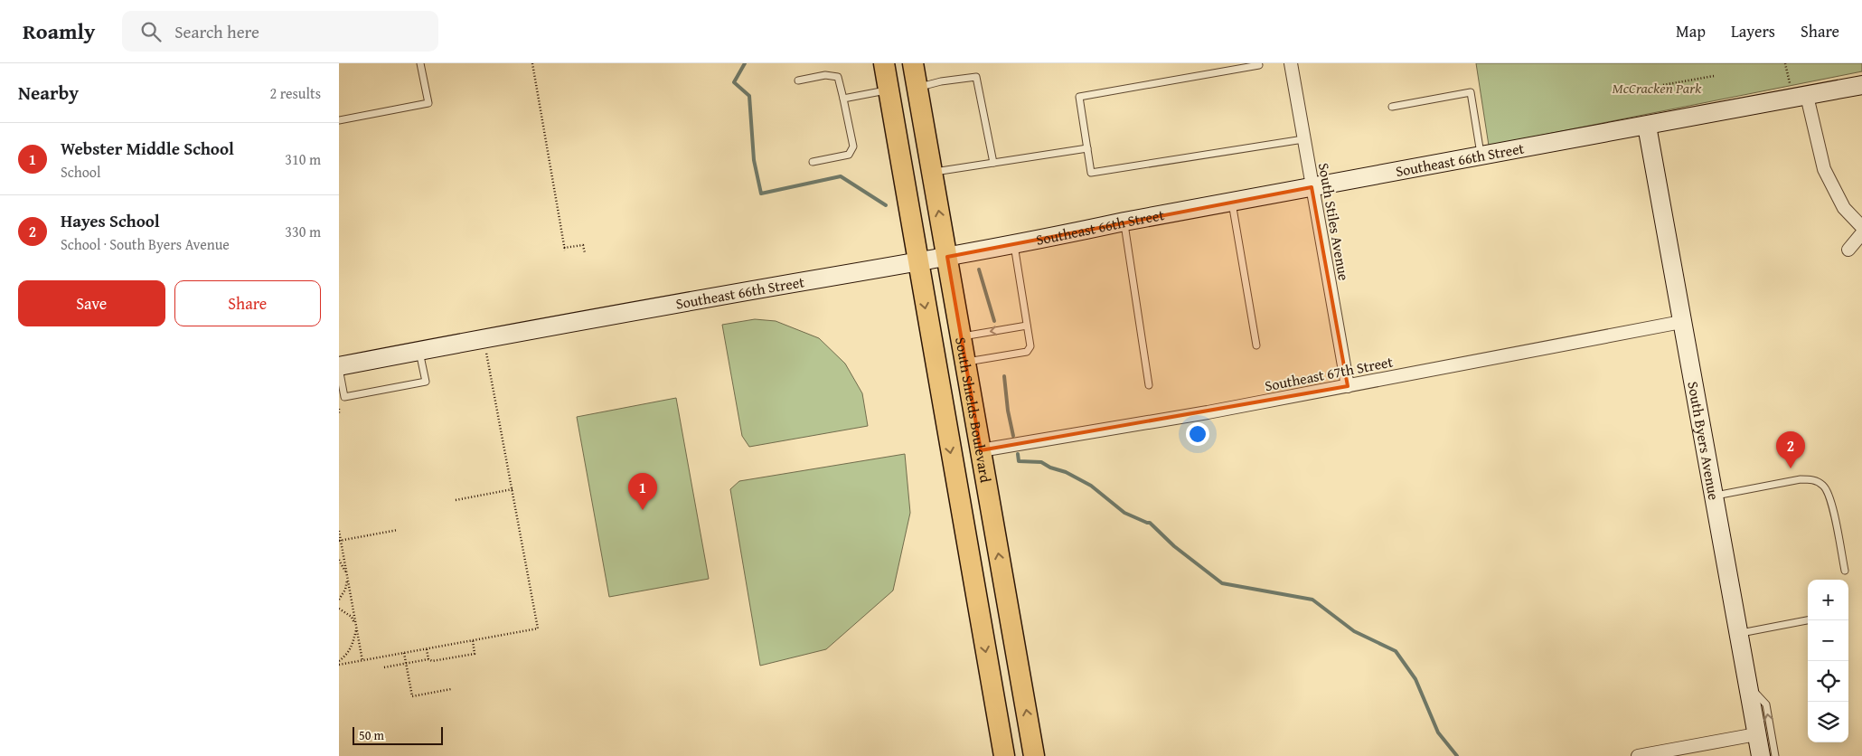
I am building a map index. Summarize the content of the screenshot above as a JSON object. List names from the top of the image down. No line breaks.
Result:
{"streets":{"main road":["South Shields Boulevard"],"street":["Southeast 66th Street","South Stiles Avenue","Southeast 67th Street","South Byers Avenue"]},"crossings":[["Southeast 66th Street","South Stiles Avenue"],["Southeast 66th Street","South Shields Boulevard"],["Southeast 66th Street","South Byers Avenue"],["South Stiles Avenue","Southeast 67th Street"],["Southeast 67th Street","South Shields Boulevard"],["Southeast 67th Street","South Byers Avenue"]],"parks":["McCracken Park"],"scale_bar":"50 m","page":{"header":"Roamly","search":"Search here","nav":["Map","Layers","Share"],"heading":["Nearby","2 results"],"list":[{"mark":"1","name":"Webster Middle School","note":"School","value":"310 m"},{"mark":"2","name":"Hayes School","note":"School · South Byers Avenue","value":"330 m"}],"buttons":["Save","Share"],"pins":["2","1"],"map_buttons":["+","−"],"scale":"50 m"}}
